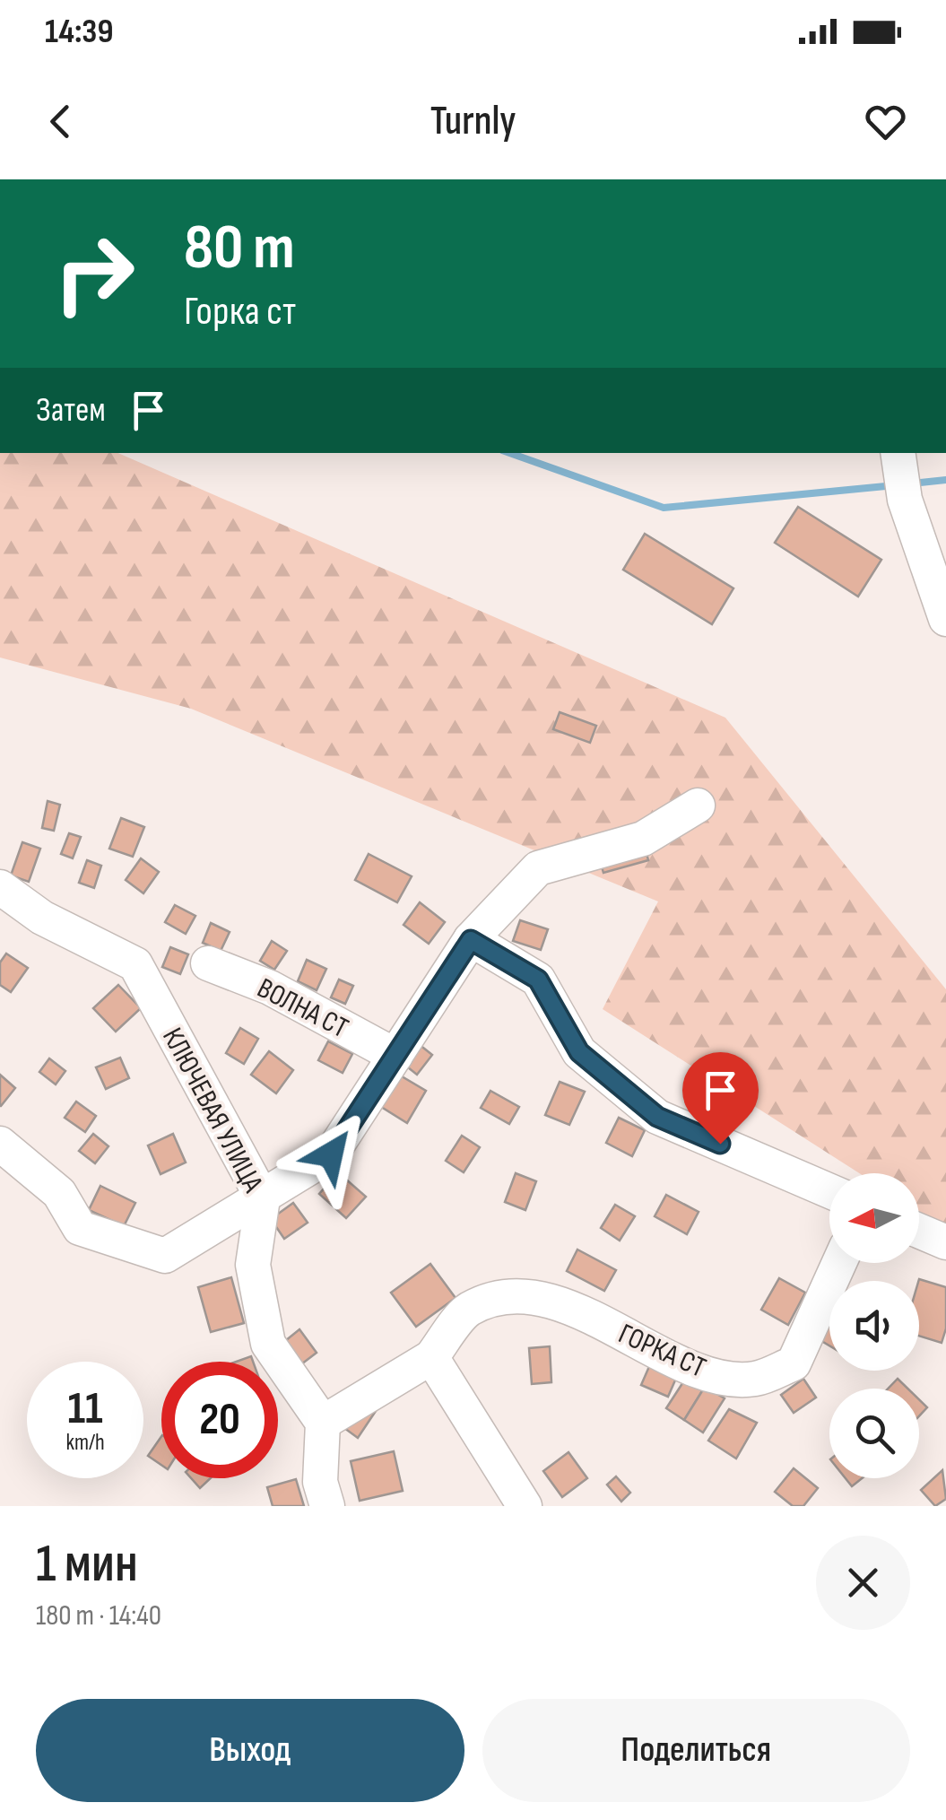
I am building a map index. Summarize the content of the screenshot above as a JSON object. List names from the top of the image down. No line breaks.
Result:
{"streets":{"street":["ВОЛНА СТ","КЛЮЧЕВАЯ УЛИЦА","ГОРКА СТ"]},"crossings":[["КЛЮЧЕВАЯ УЛИЦА","ГОРКА СТ"]],"north":"left","page":{"status":"14:39","header":"Turnly","turn":["80 m","Горка ст"],"then":"Затем","speed":"11 km/h","limit":"20","heading":["1 мин","180 m · 14:40"],"buttons":["Выход","Поделиться"]}}
